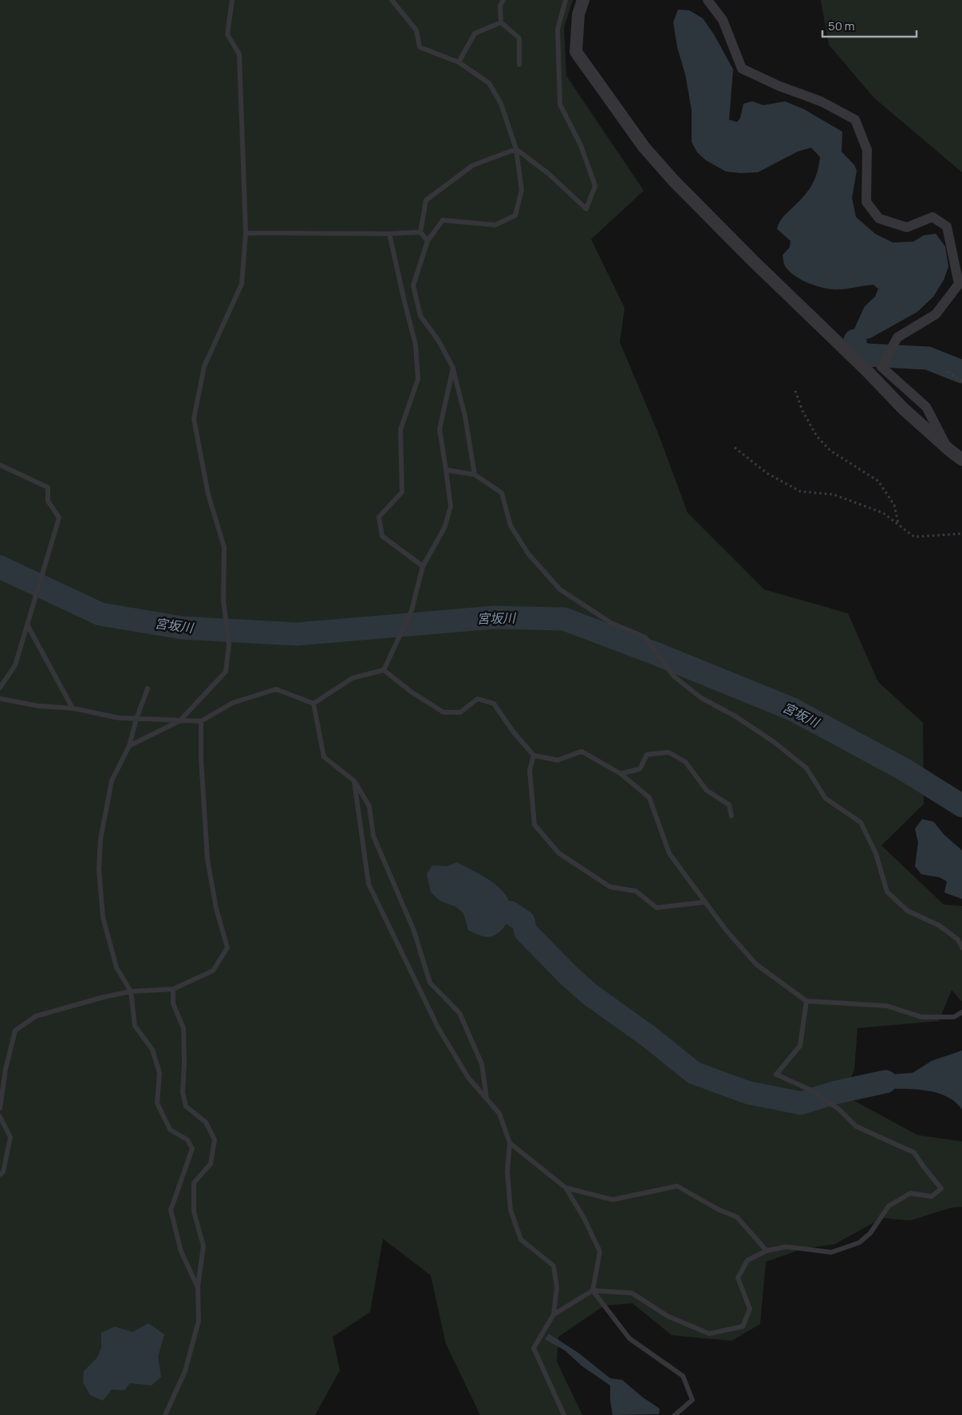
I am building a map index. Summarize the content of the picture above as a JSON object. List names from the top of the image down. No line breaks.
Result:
{"water":["宮坂川"],"scale_bar":"50 m"}
